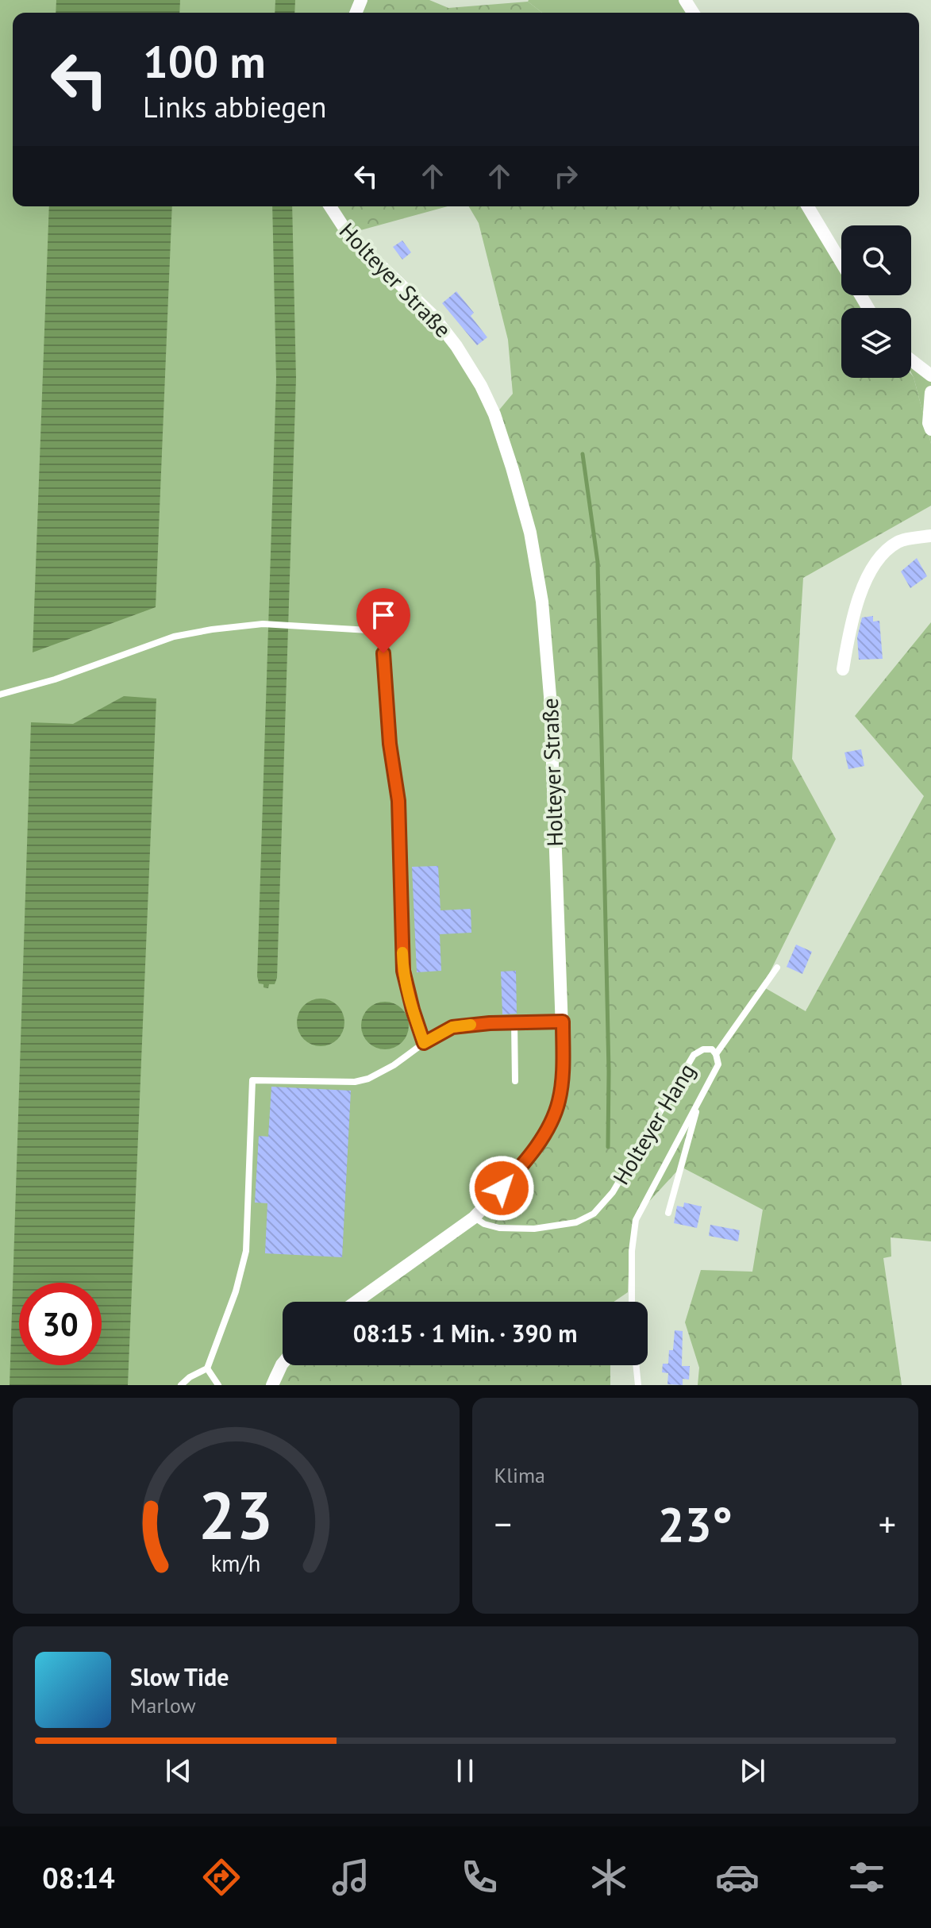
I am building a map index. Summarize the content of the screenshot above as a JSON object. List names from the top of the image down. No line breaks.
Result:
{"streets":{"street":["Holteyer Straße"],"lane":["Holteyer Hang"]},"crossings":[["Holteyer Straße","Holteyer Hang"]],"page":{"turn":["100 m","Links abbiegen"],"limit":"30","trip":"08:15 · 1 Min. · 390 m","tile":"Klima","heat":["−","23°","+"],"song":["Slow Tide","Marlow"],"tabs":"08:14","gauge":["23","km/h"]}}
